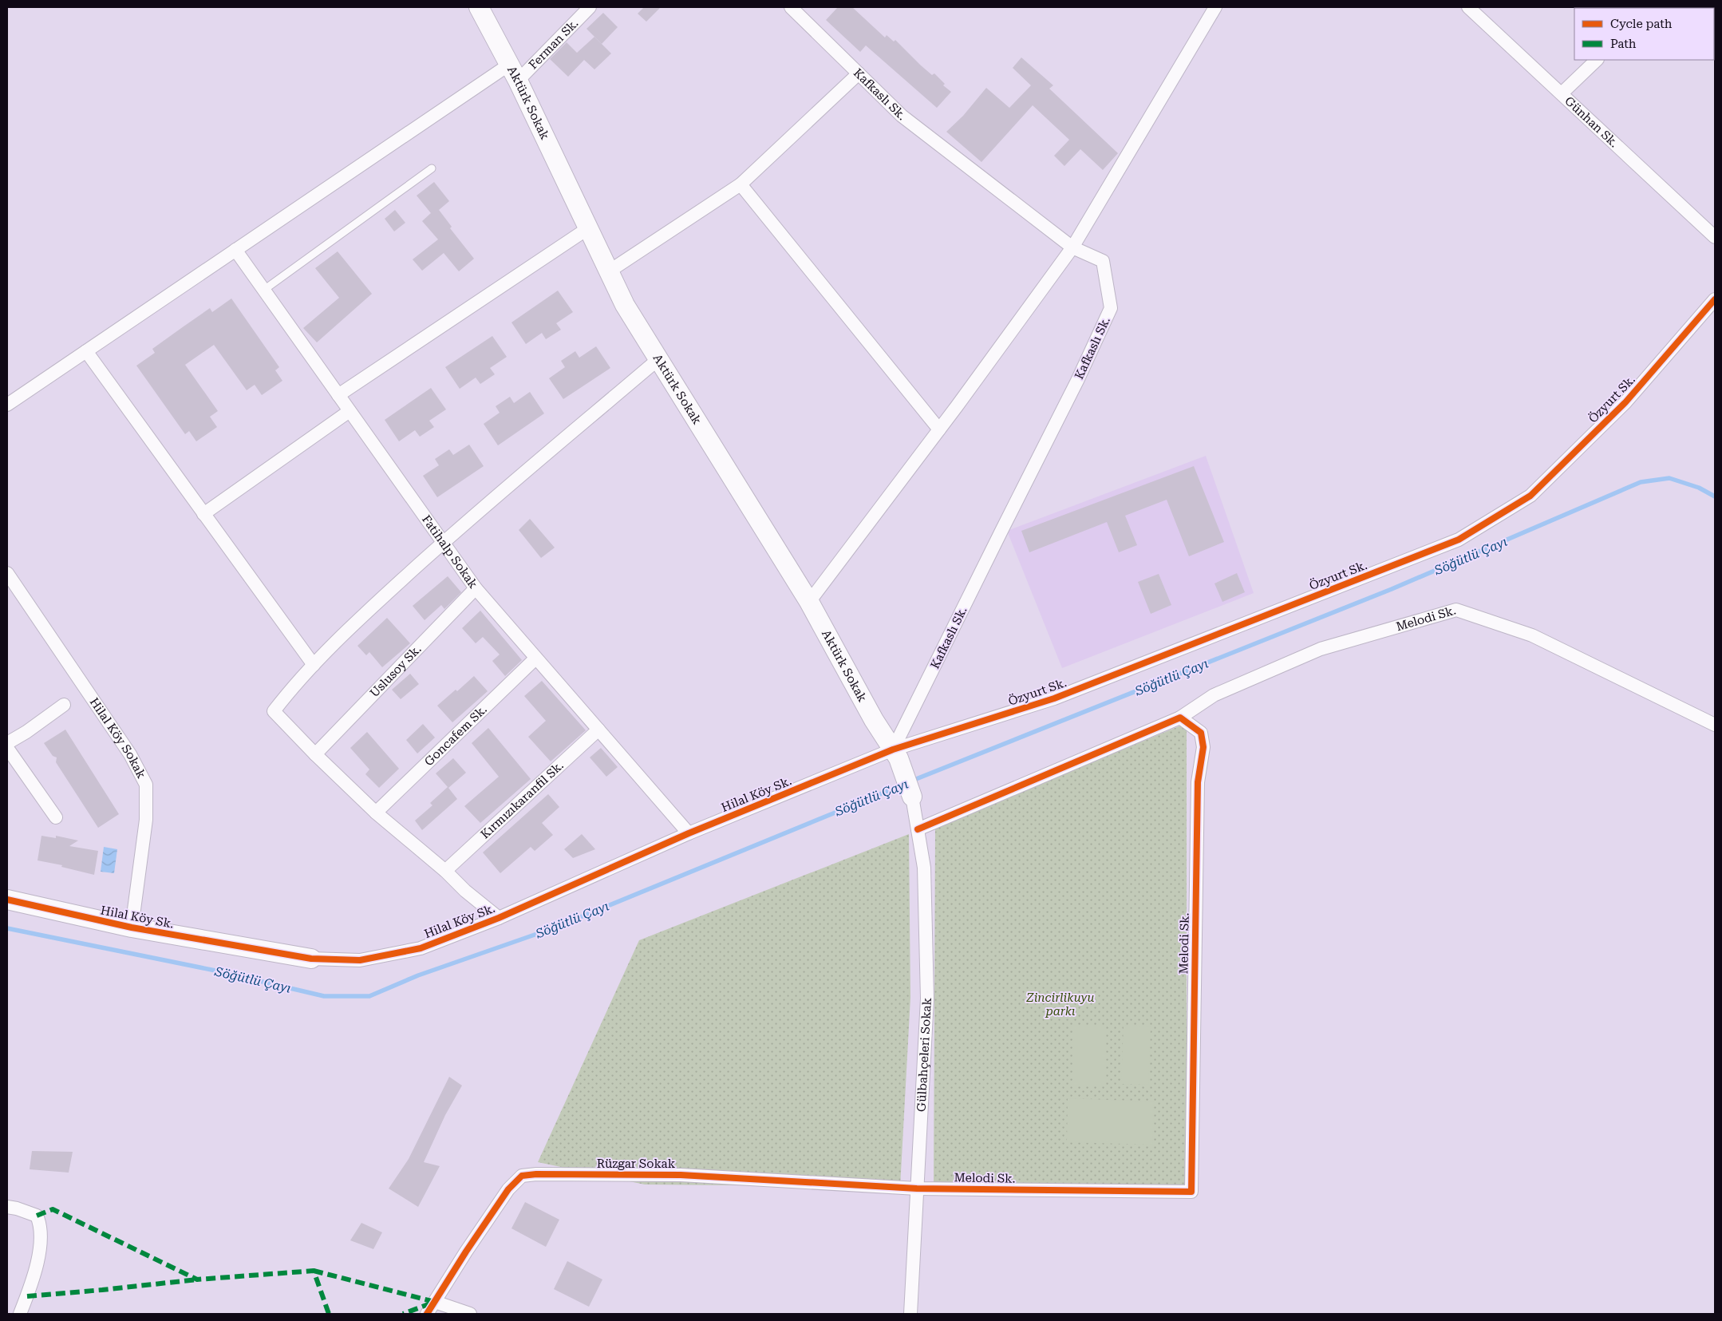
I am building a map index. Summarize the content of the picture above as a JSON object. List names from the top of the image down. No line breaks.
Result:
{"streets":{"street":["Ferman Sk.","Kafkaslı Sk.","Aktürk Sokak","Günhan Sk.","Özyurt Sk.","Fatihalp Sokak","Melodi Sk.","Uslusoy Sk.","Goncafem Sk.","Hilal Köy Sokak","Hilal Köy Sk.","Kırmızıkaranfil Sk.","Gülbahçeleri Sokak","Rüzgar Sokak"]},"crossings":[["Ferman Sk.","Aktürk Sokak"],["Ferman Sk.","Fatihalp Sokak"],["Kafkaslı Sk.","Aktürk Sokak"],["Kafkaslı Sk.","Özyurt Sk."],["Kafkaslı Sk.","Hilal Köy Sk."],["Aktürk Sokak","Özyurt Sk."],["Aktürk Sokak","Hilal Köy Sk."],["Aktürk Sokak","Gülbahçeleri Sokak"],["Özyurt Sk.","Hilal Köy Sk."],["Fatihalp Sokak","Uslusoy Sk."],["Fatihalp Sokak","Goncafem Sk."],["Fatihalp Sokak","Hilal Köy Sk."],["Fatihalp Sokak","Kırmızıkaranfil Sk."],["Melodi Sk.","Gülbahçeleri Sokak"],["Melodi Sk.","Rüzgar Sokak"],["Hilal Köy Sokak","Hilal Köy Sk."],["Gülbahçeleri Sokak","Rüzgar Sokak"]],"water":["Söğütlü Çayı"],"parks":["Zincirlikuyu parkı"],"legend":["Cycle path","Path"]}
